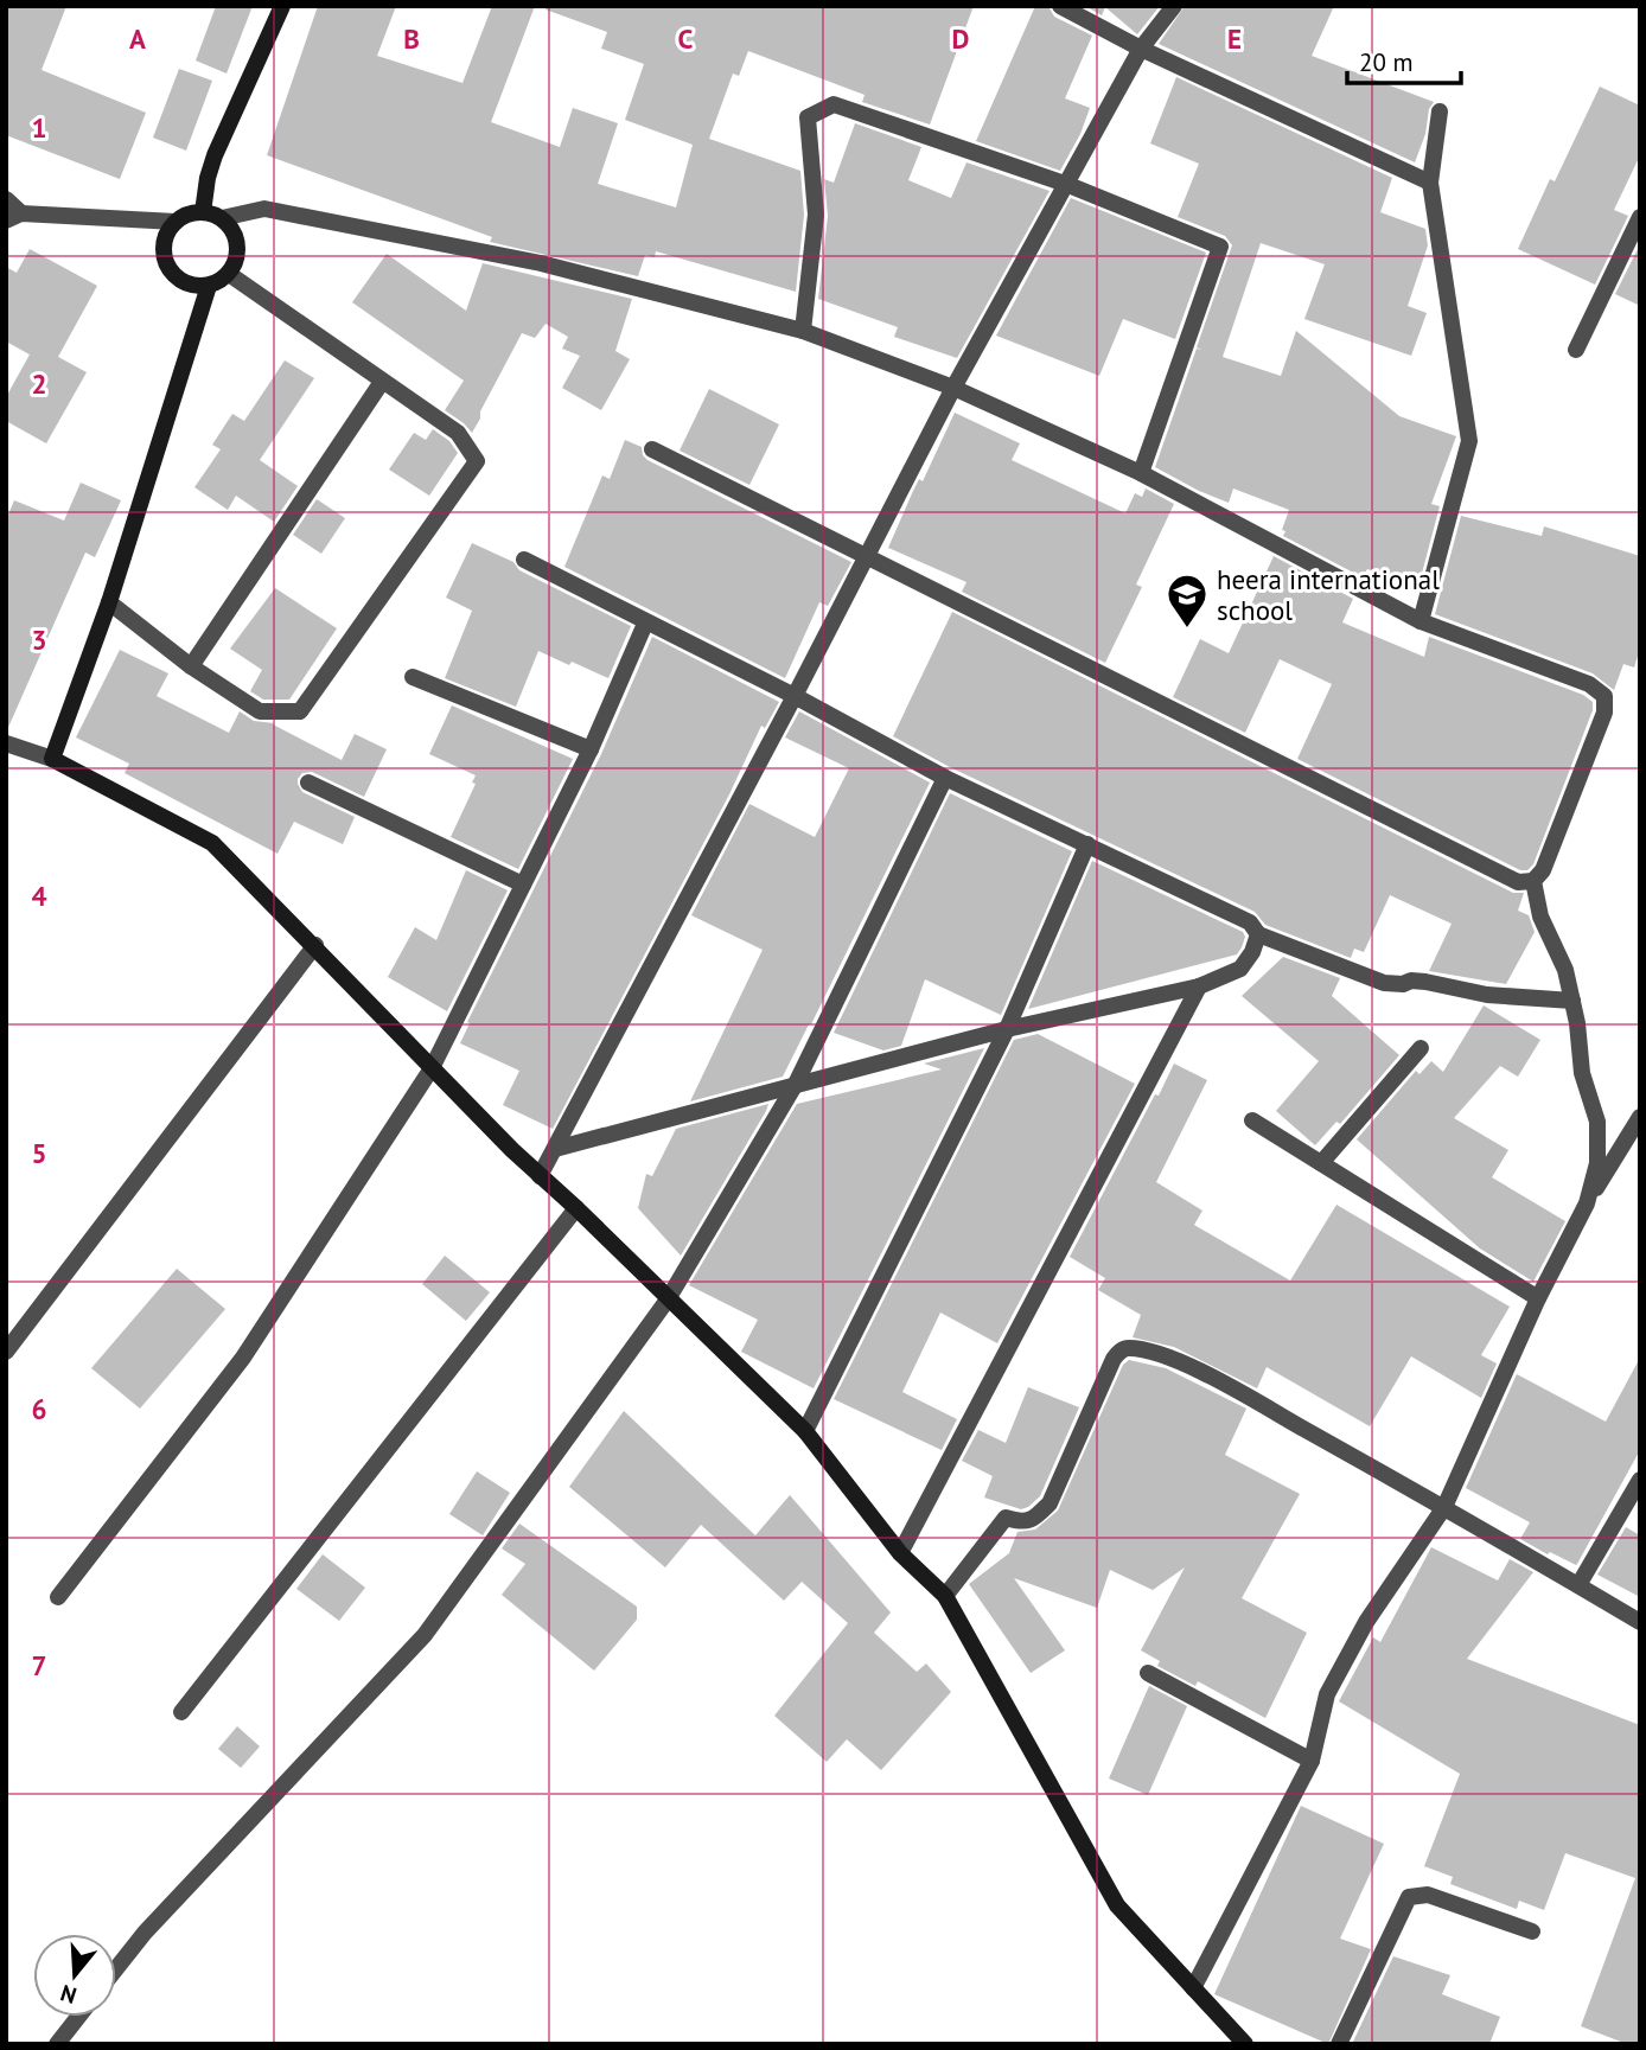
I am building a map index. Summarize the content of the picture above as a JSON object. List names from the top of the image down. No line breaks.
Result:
{"places":{"school or university":["heera international school"]},"scale_bar":"20 m","north":"bottom","grid":{"columns":["A","B","C","D","E"],"rows":["1","2","3","4","5","6","7"]}}
